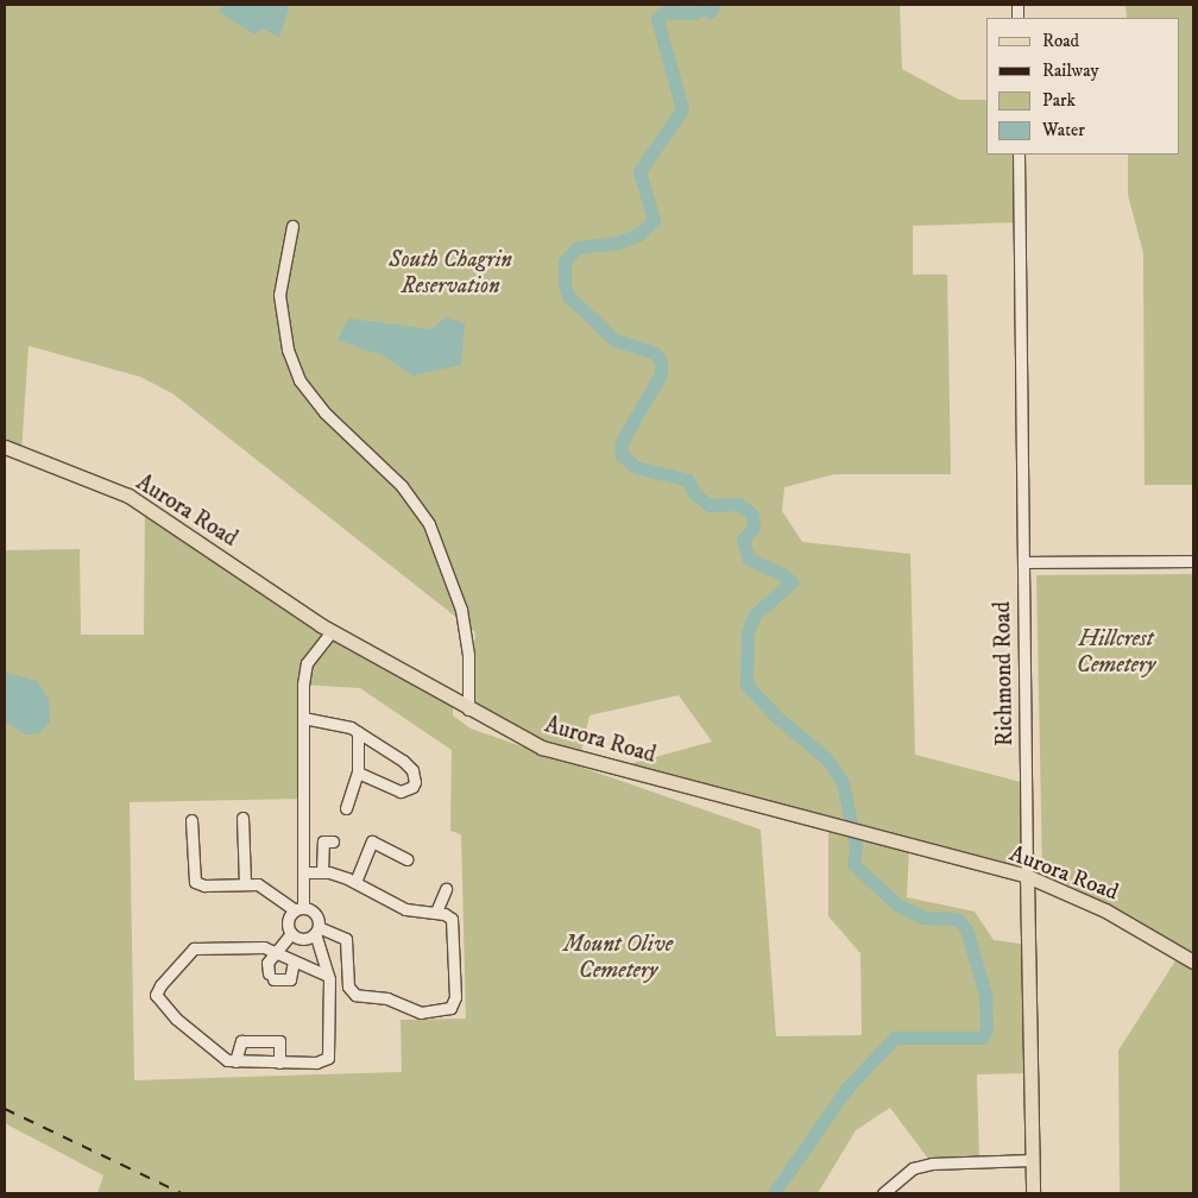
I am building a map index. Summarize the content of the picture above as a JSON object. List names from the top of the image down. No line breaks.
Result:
{"streets":{"main road":["Aurora Road","Richmond Road"]},"crossings":[["Aurora Road","Richmond Road"]],"parks":["South Chagrin Reservation","Hillcrest Cemetery","Mount Olive Cemetery"],"legend":["Road","Railway","Park","Water"]}
